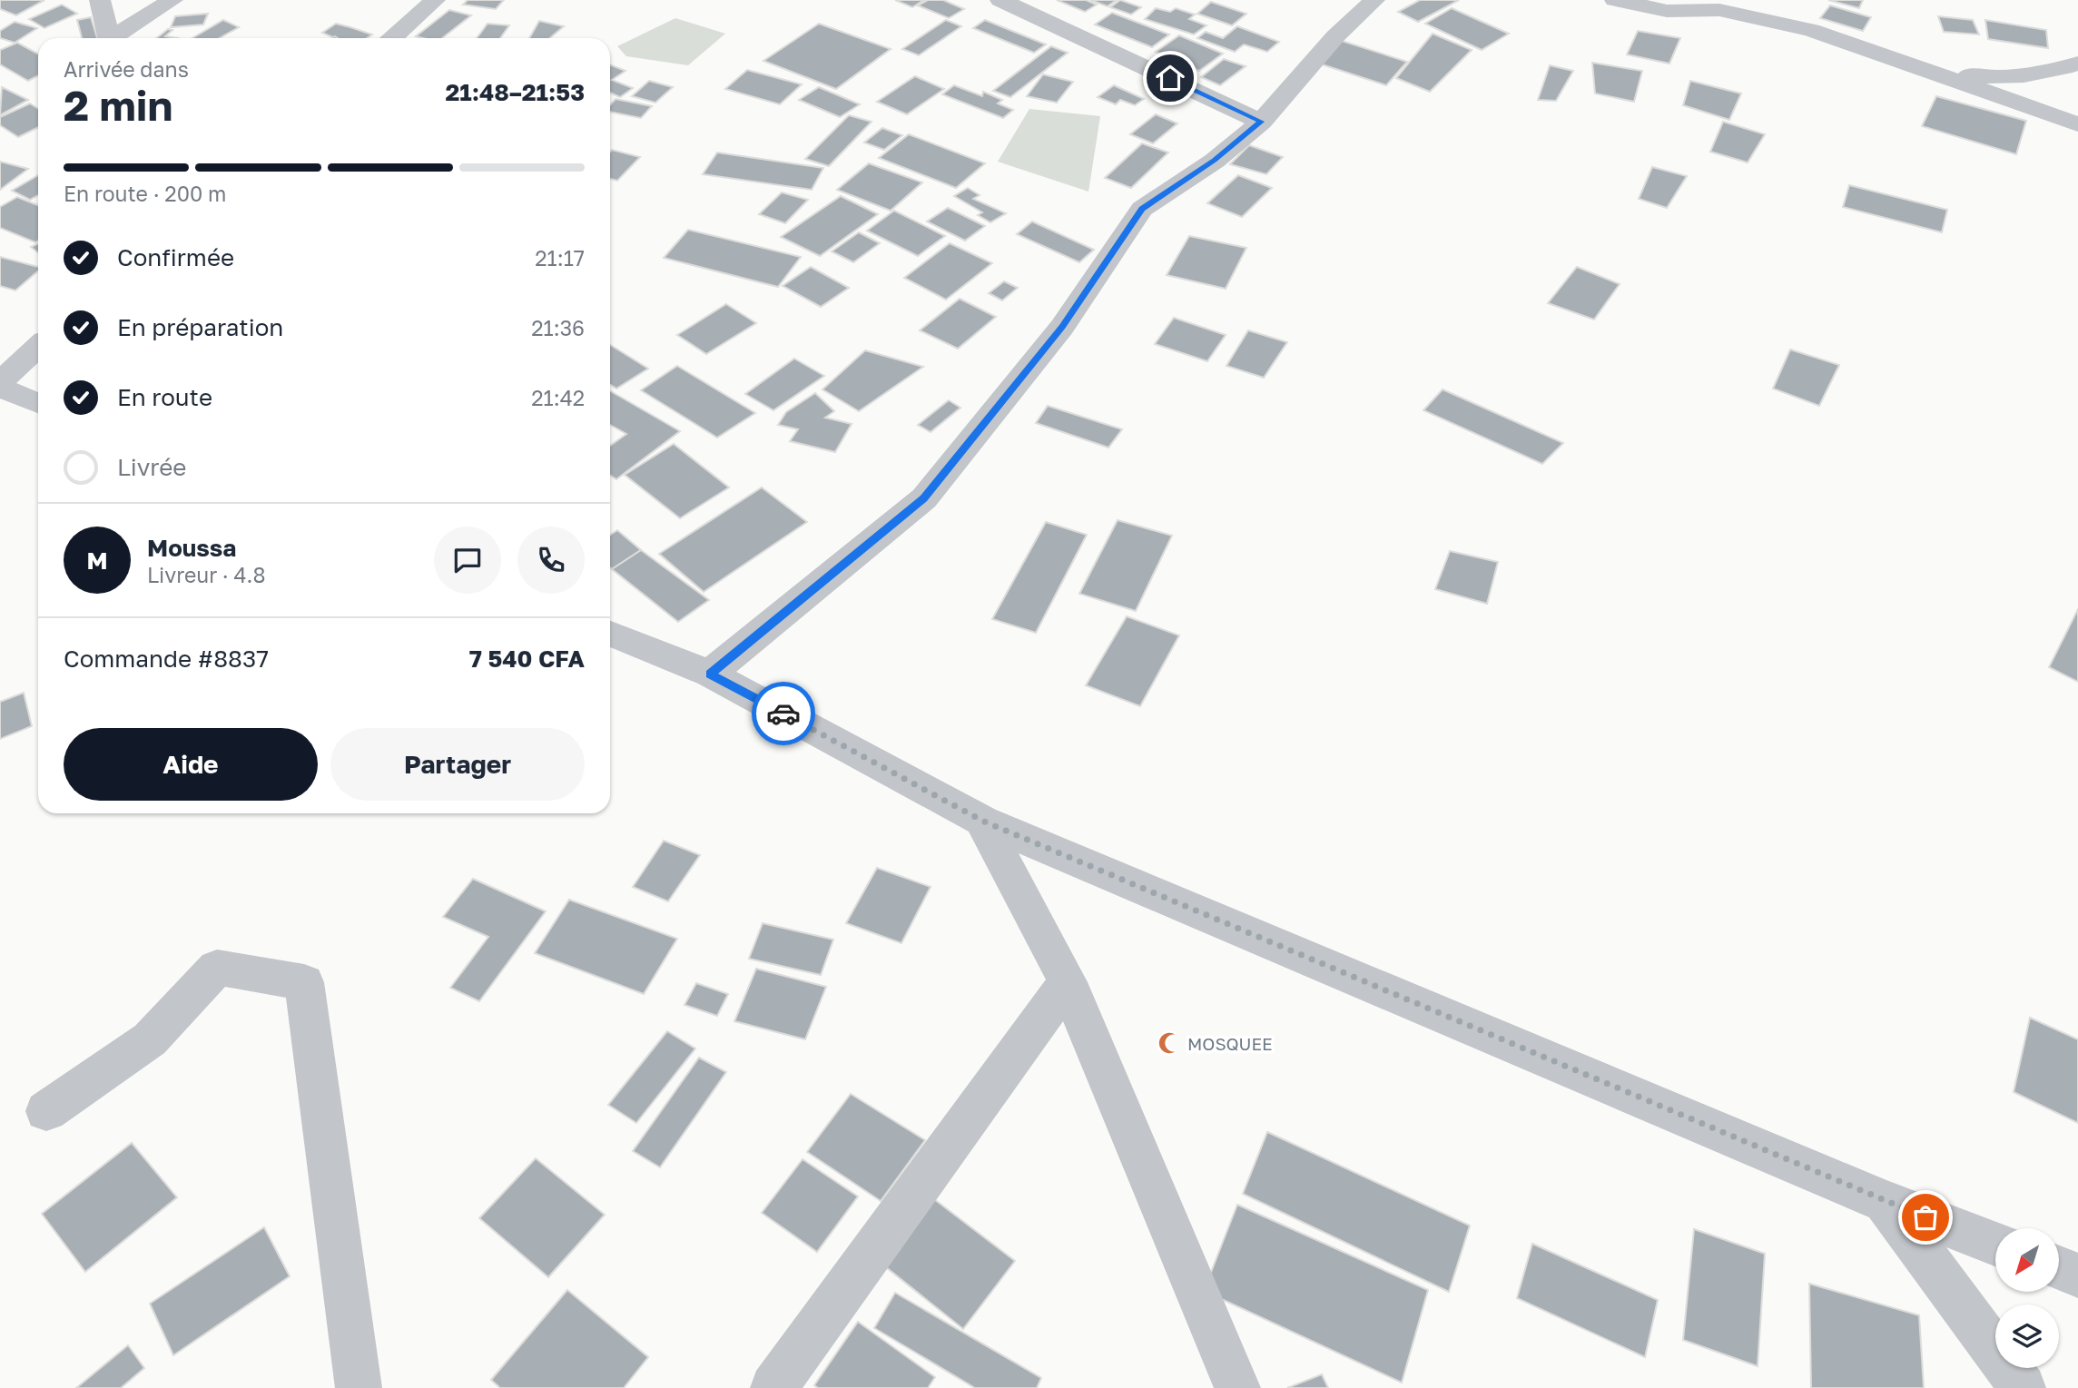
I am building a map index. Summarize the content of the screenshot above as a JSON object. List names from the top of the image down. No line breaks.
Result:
{"places":{"mosque":["MOSQUEE"]},"north":"bottom left","page":{"heading":["2 min","Arrivée dans","21:48–21:53"],"panel":["Moussa","Livreur · 4.8","Commande #8837","7 540 CFA"],"bar":"En route · 200 m","list":[["Confirmée","21:17"],["En préparation","21:36"],["En route","21:42"],"Livrée"],"round":"M","buttons":["Aide","Partager"]}}
